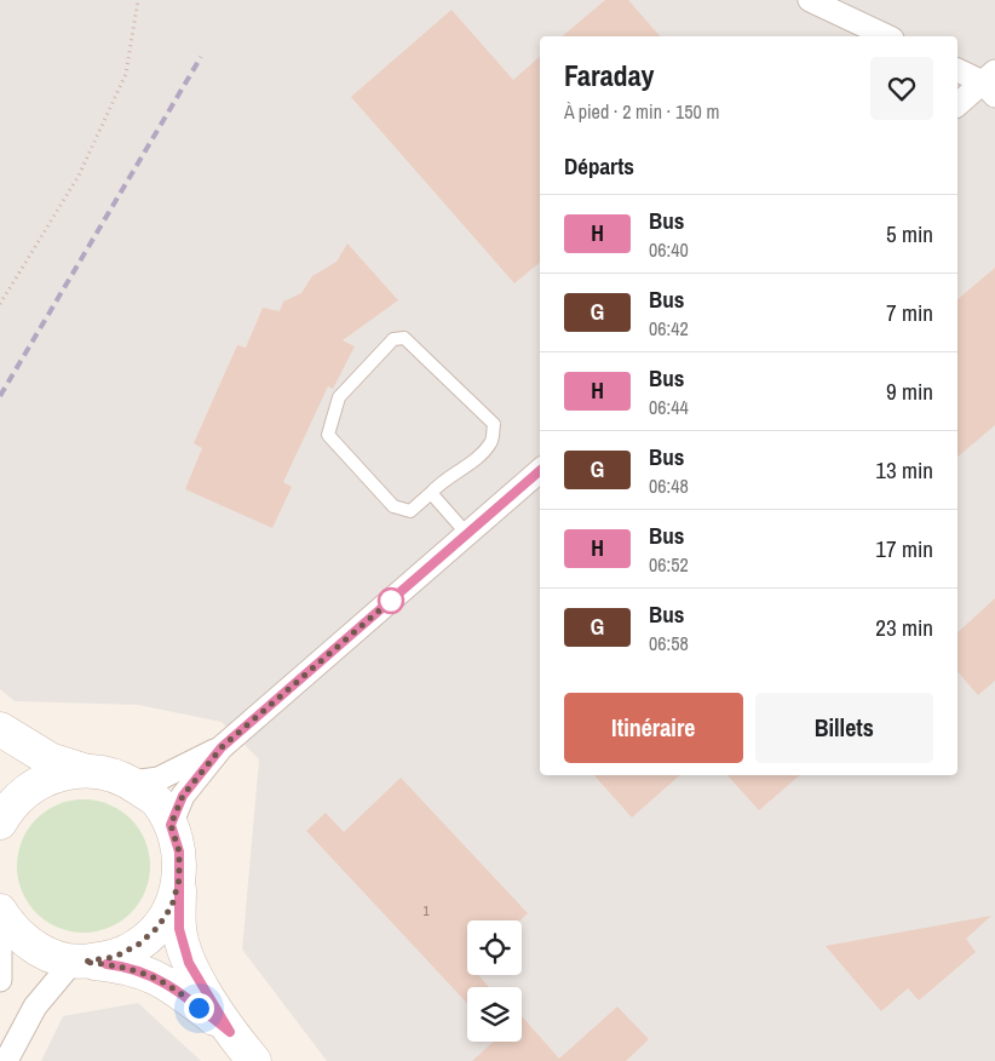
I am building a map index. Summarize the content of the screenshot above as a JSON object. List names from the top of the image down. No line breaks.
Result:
{"lines":["bus line H"],"house_numbers":["1"],"page":{"heading":[["Faraday","À pied · 2 min · 150 m"],"Départs"],"list":[{"mark":"H","name":"Bus","note":"06:40","value":"5 min"},{"mark":"G","name":"Bus","note":"06:42","value":"7 min"},{"mark":"H","name":"Bus","note":"06:44","value":"9 min"},{"mark":"G","name":"Bus","note":"06:48","value":"13 min"},{"mark":"H","name":"Bus","note":"06:52","value":"17 min"},{"mark":"G","name":"Bus","note":"06:58","value":"23 min"}],"buttons":["Itinéraire","Billets"]}}
